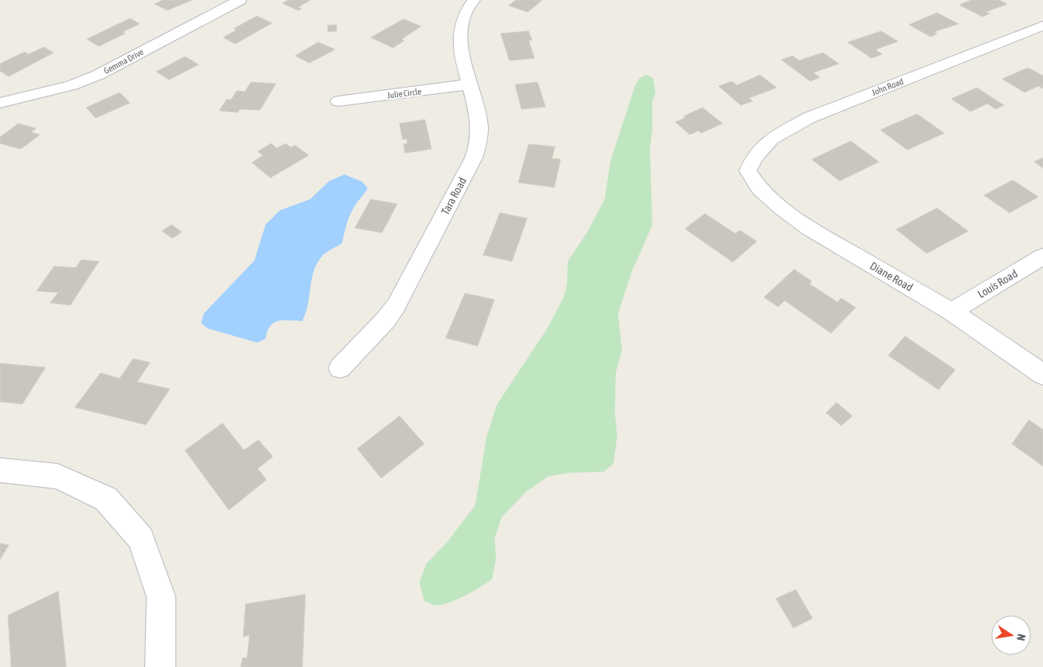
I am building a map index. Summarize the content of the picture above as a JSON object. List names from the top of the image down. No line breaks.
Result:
{"streets":{"street":["Gemma Drive","John Road","Julie Circle","Tara Road","Diane Road","Louis Road"]},"crossings":[["John Road","Diane Road"],["Julie Circle","Tara Road"],["Diane Road","Louis Road"]],"north":"right"}
